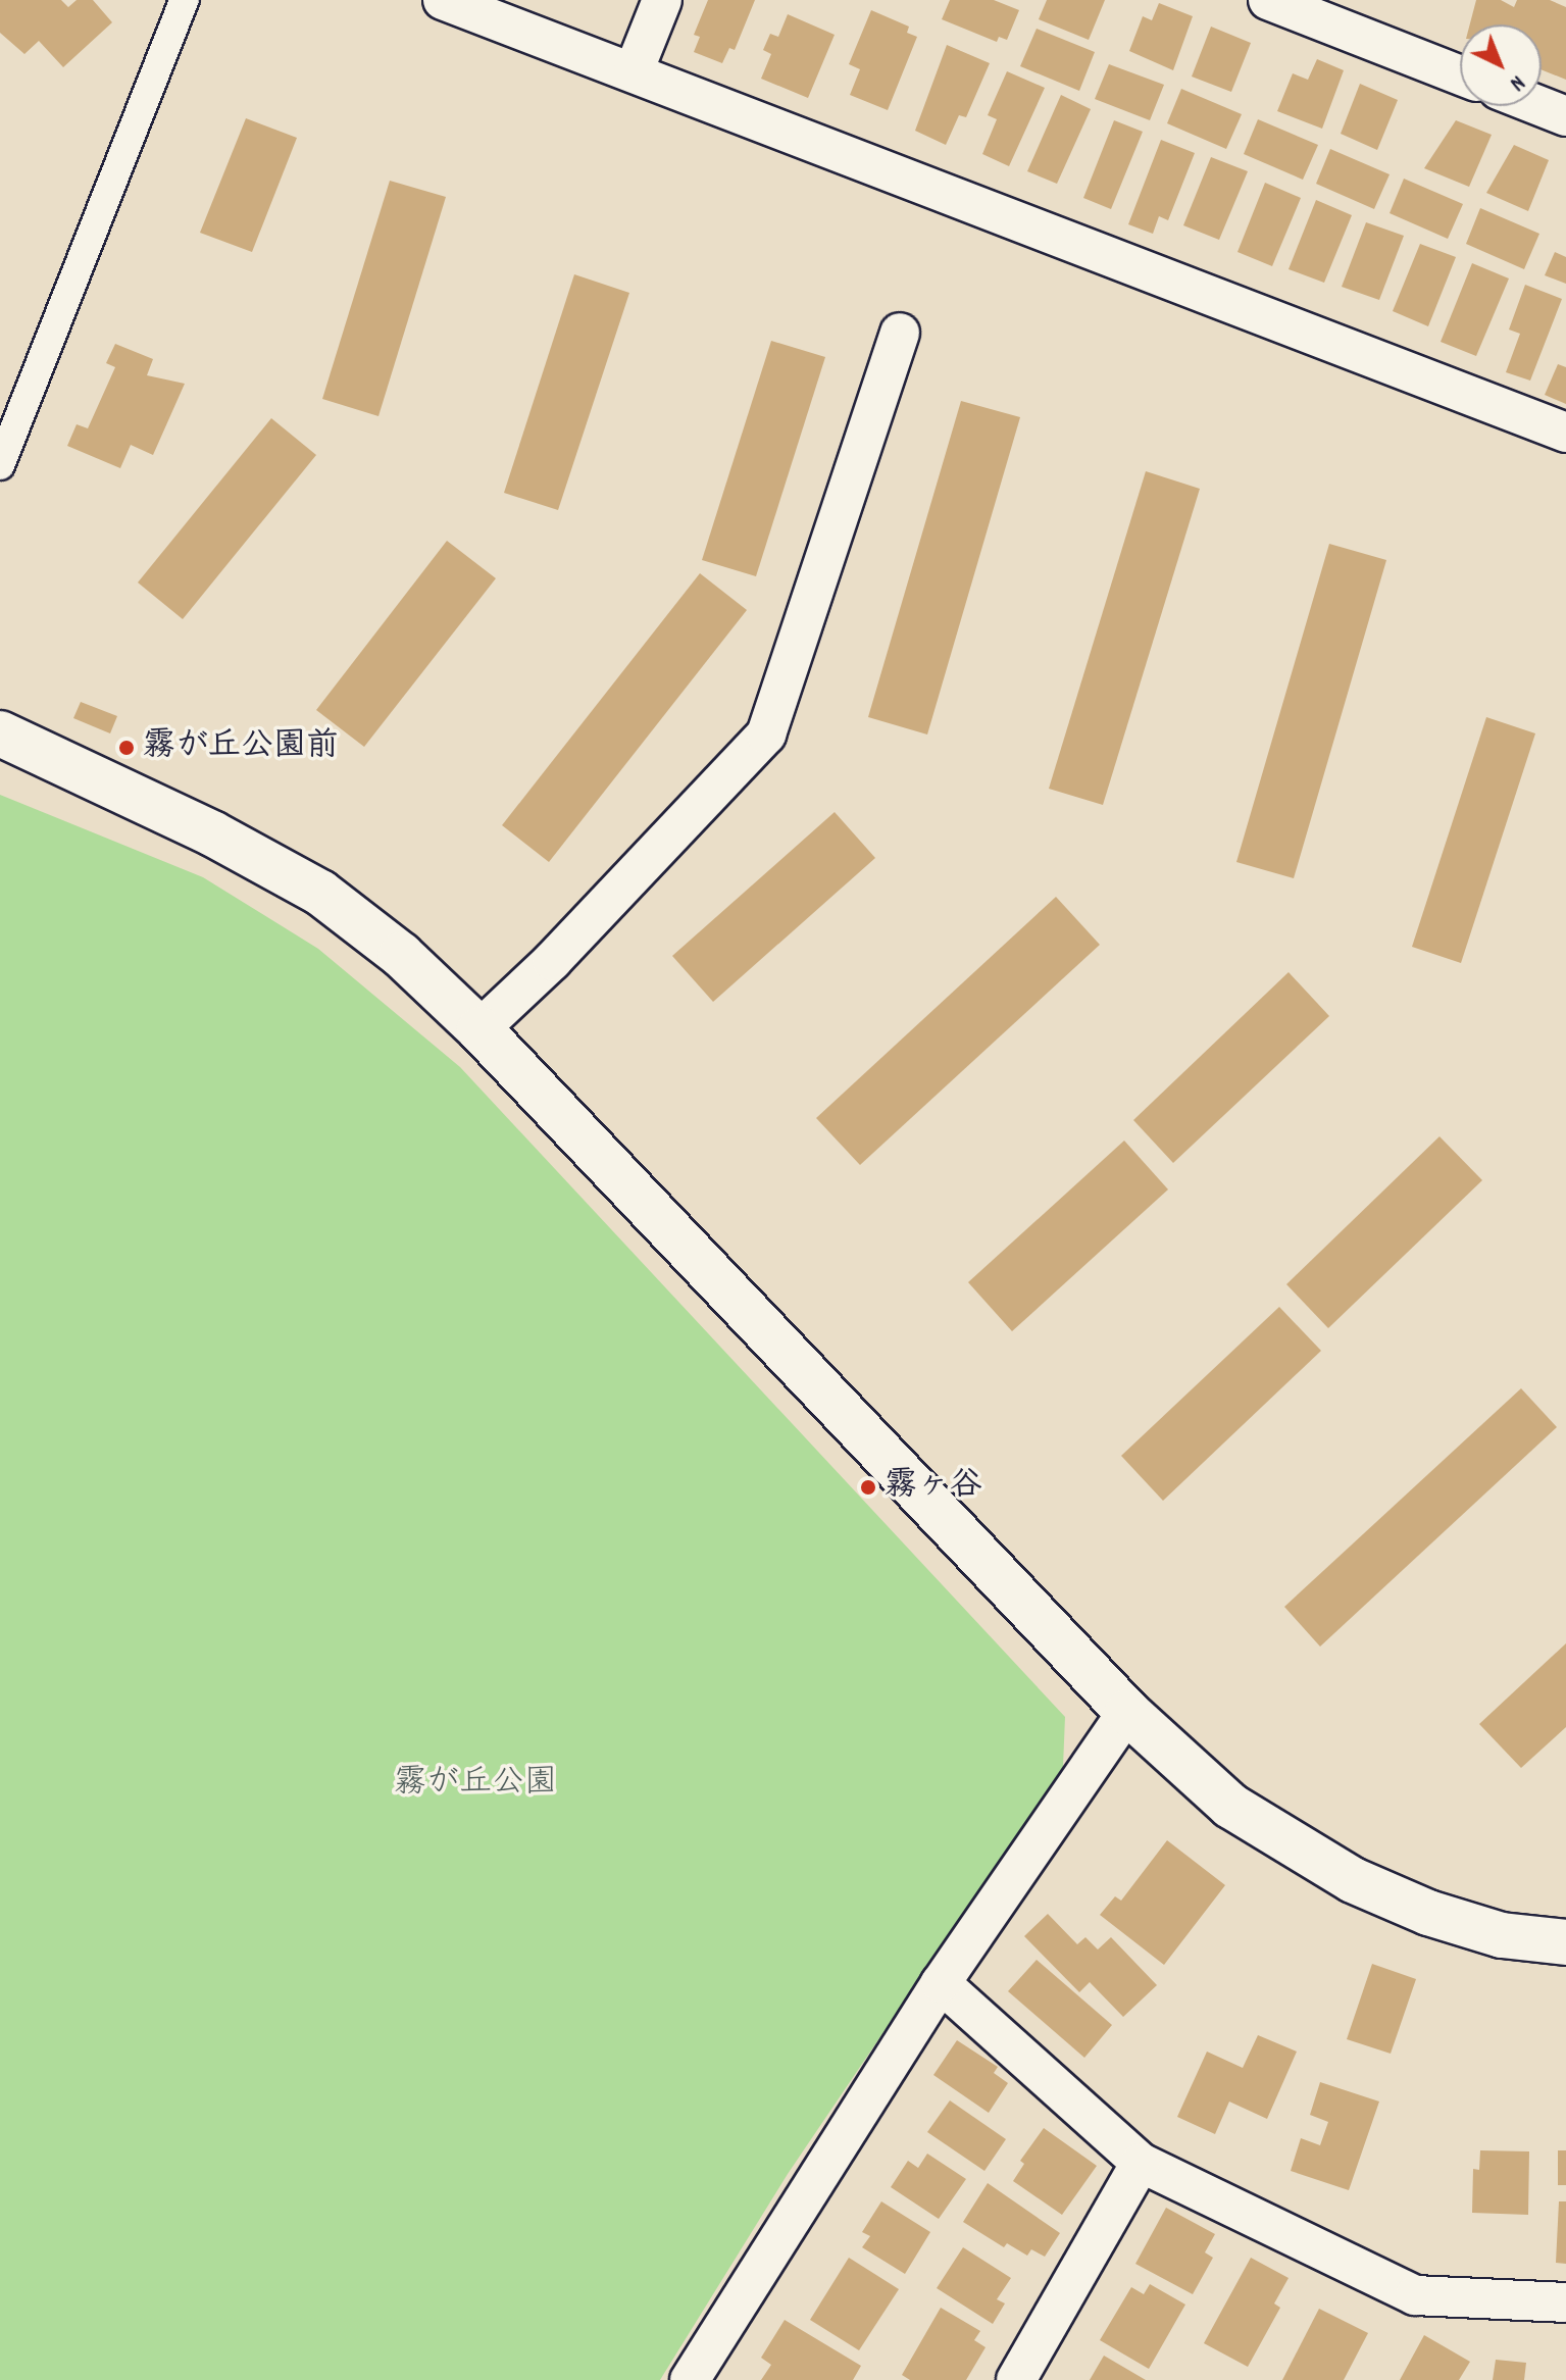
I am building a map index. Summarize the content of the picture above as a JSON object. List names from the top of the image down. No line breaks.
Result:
{"parks":["霧が丘公園"],"places":["霧が丘公園前","霧ヶ谷"],"north":"bottom right"}
